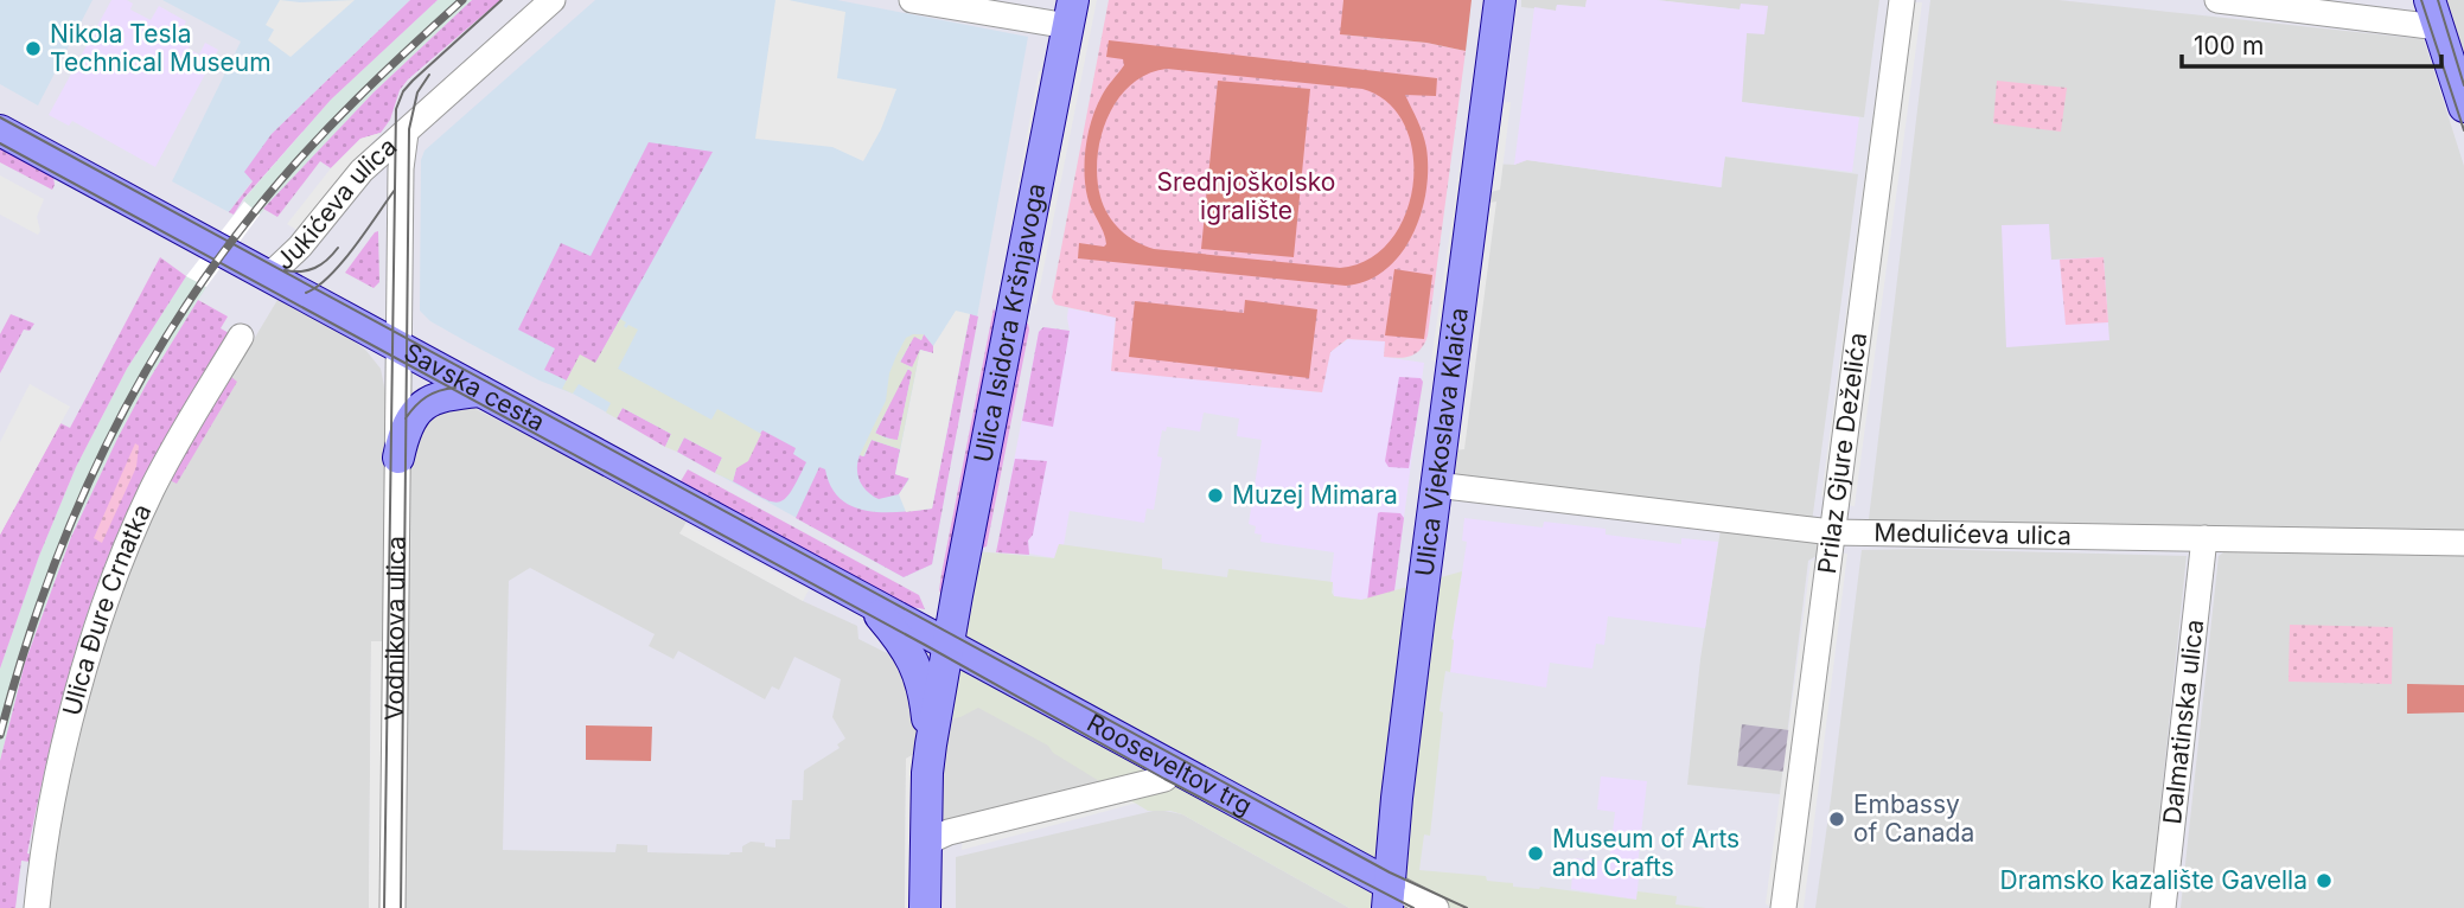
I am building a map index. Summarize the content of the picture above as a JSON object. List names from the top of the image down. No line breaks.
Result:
{"streets":{"main road":["Ulica Isidora Kršnjavoga","Savska cesta","Ulica Vjekoslava Klaića","Rooseveltov trg"],"street":["Jukićeva ulica","Prilaz Gjure Deželića","Medulićeva ulica","Ulica Đure Crnatka","Vodnikova ulica","Dalmatinska ulica"]},"crossings":[["Jukićeva ulica","Savska cesta"],["Jukićeva ulica","Vodnikova ulica"],["Ulica Isidora Kršnjavoga","Savska cesta"],["Ulica Isidora Kršnjavoga","Rooseveltov trg"],["Savska cesta","Vodnikova ulica"],["Savska cesta","Rooseveltov trg"],["Ulica Vjekoslava Klaića","Medulićeva ulica"],["Ulica Vjekoslava Klaića","Rooseveltov trg"],["Prilaz Gjure Deželića","Medulićeva ulica"],["Medulićeva ulica","Dalmatinska ulica"]],"parks":["Srednjoškolsko igralište"],"places":["Nikola Tesla Technical Museum","Muzej Mimara","Embassy of Canada","Museum of Arts and Crafts","Dramsko kazalište Gavella"],"scale_bar":"100 m"}
